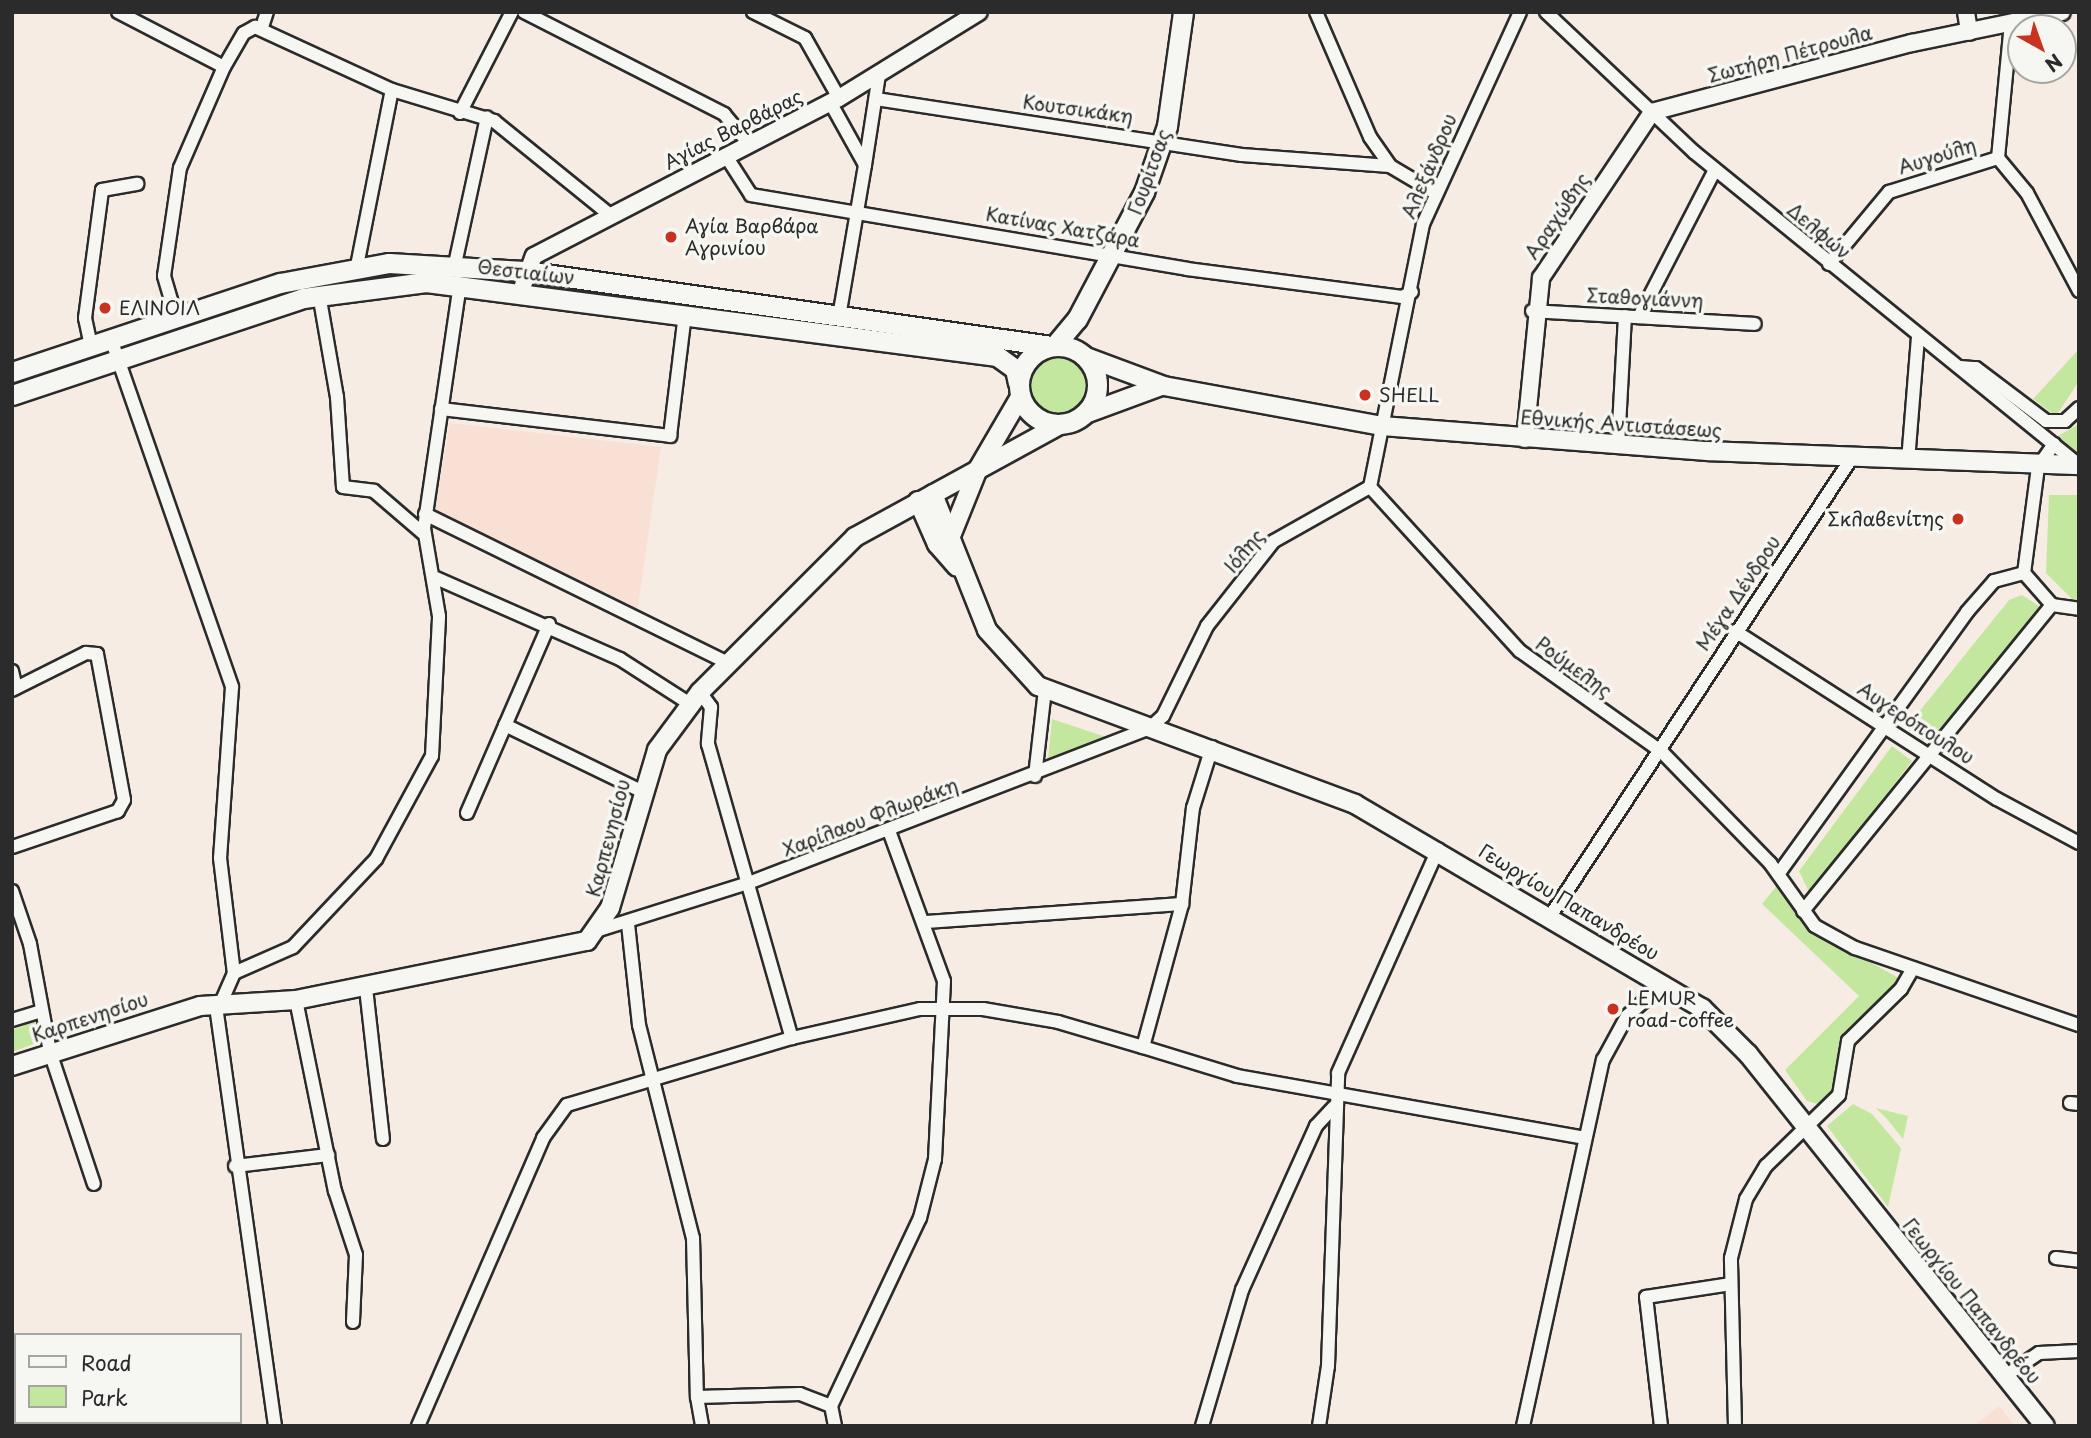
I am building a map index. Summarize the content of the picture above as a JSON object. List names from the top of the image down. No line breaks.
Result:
{"streets":{"main road":["Γουρίτσας","Θεστιαίων","Εθνικής Αντιστάσεως","Καρπενησίου","Γεωργίου Παπανδρέου"],"street":["Σωτήρη Πέτρουλα","Κουτσικάκη","Αγίας Βαρβάρας","Αυγούλη","Αλεξάνδρου","Αραχώβης","Κατίνας Χατζάρα","Δελφών","Σταθογιάννη","Ιόλης","Μέγα Δένδρου","Ρούμελης","Αυγερόπουλου","Χαρίλαου Φλωράκη"]},"crossings":[["Σωτήρη Πέτρουλα","Αραχώβης"],["Σωτήρη Πέτρουλα","Δελφών"],["Κουτσικάκη","Αλεξάνδρου"],["Κουτσικάκη","Γουρίτσας"],["Αγίας Βαρβάρας","Κατίνας Χατζάρα"],["Αγίας Βαρβάρας","Θεστιαίων"],["Αυγούλη","Δελφών"],["Αλεξάνδρου","Κατίνας Χατζάρα"],["Αλεξάνδρου","Εθνικής Αντιστάσεως"],["Γουρίτσας","Κατίνας Χατζάρα"],["Γουρίτσας","Θεστιαίων"],["Γουρίτσας","Εθνικής Αντιστάσεως"],["Γουρίτσας","Καρπενησίου"],["Αραχώβης","Δελφών"],["Αραχώβης","Σταθογιάννη"],["Αραχώβης","Εθνικής Αντιστάσεως"],["Δελφών","Εθνικής Αντιστάσεως"],["Θεστιαίων","Εθνικής Αντιστάσεως"],["Θεστιαίων","Καρπενησίου"],["Εθνικής Αντιστάσεως","Μέγα Δένδρου"],["Εθνικής Αντιστάσεως","Καρπενησίου"],["Ιόλης","Ρούμελης"],["Ιόλης","Χαρίλαου Φλωράκη"],["Ιόλης","Γεωργίου Παπανδρέου"],["Μέγα Δένδρου","Ρούμελης"],["Μέγα Δένδρου","Αυγερόπουλου"],["Μέγα Δένδρου","Γεωργίου Παπανδρέου"],["Χαρίλαου Φλωράκη","Καρπενησίου"],["Χαρίλαου Φλωράκη","Γεωργίου Παπανδρέου"]],"places":["Αγία Βαρβάρα Αγρινίου","ΕΛΙΝΟΙΛ","SHELL","Σκλαβενίτης","LEMUR road-coffee"],"legend":["Road","Park"],"north":"bottom right"}
